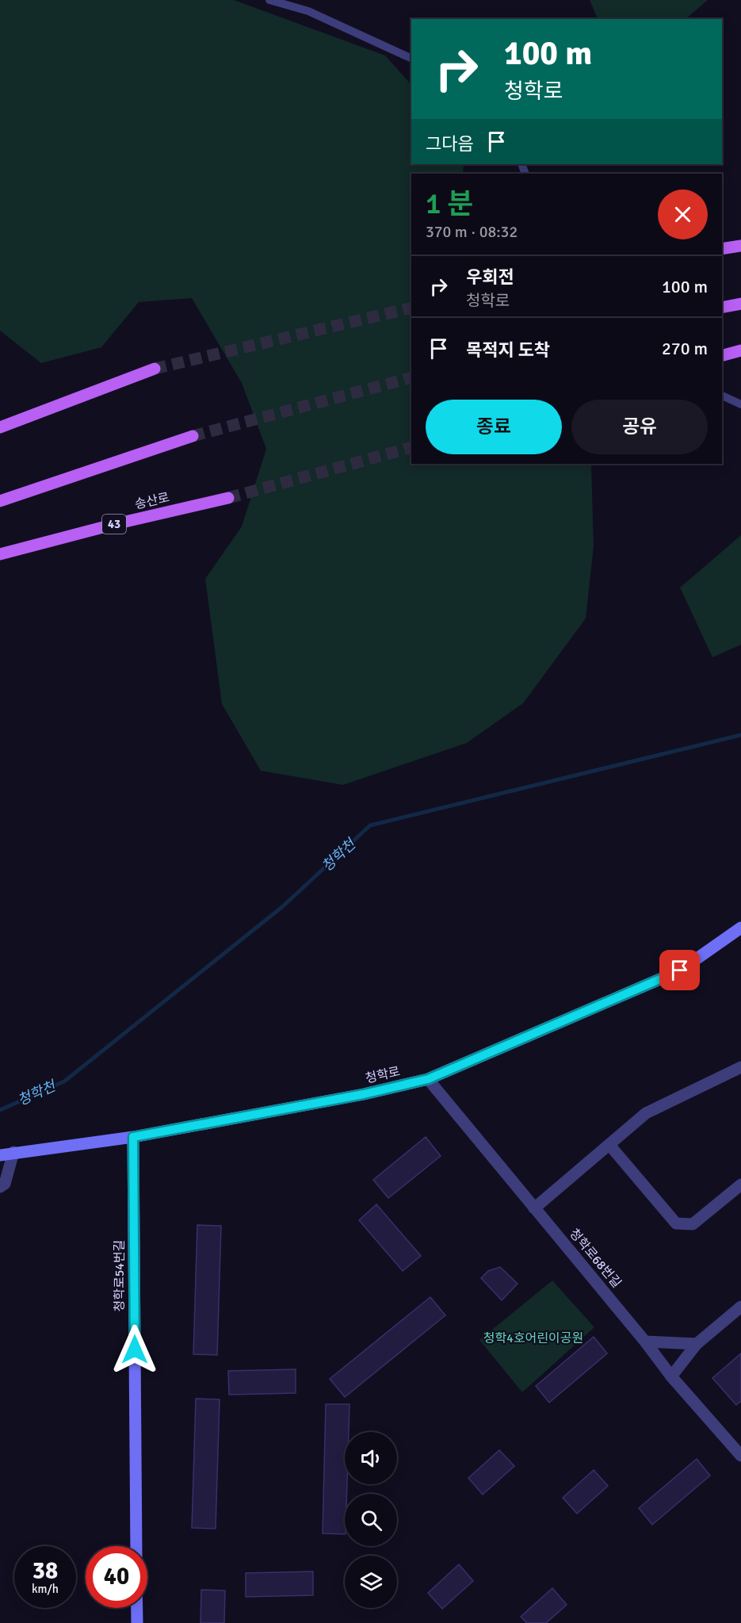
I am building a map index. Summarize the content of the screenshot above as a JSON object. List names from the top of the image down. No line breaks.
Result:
{"streets":{"main road":["송산로","43"],"street":["청학로","청학로68번길","청학로54번길"]},"crossings":[["청학로","청학로68번길"],["청학로","청학로54번길"]],"water":["청학천"],"parks":["청학4호어린이공원"],"page":{"turn":["100 m","청학로"],"then":"그다음","heading":["1 분","370 m · 08:32"],"list":[{"name":"우회전","note":"청학로","value":"100 m"},{"name":"목적지 도착","value":"270 m"}],"buttons":["종료","공유"],"speed":"38 km/h","limit":"40"}}
